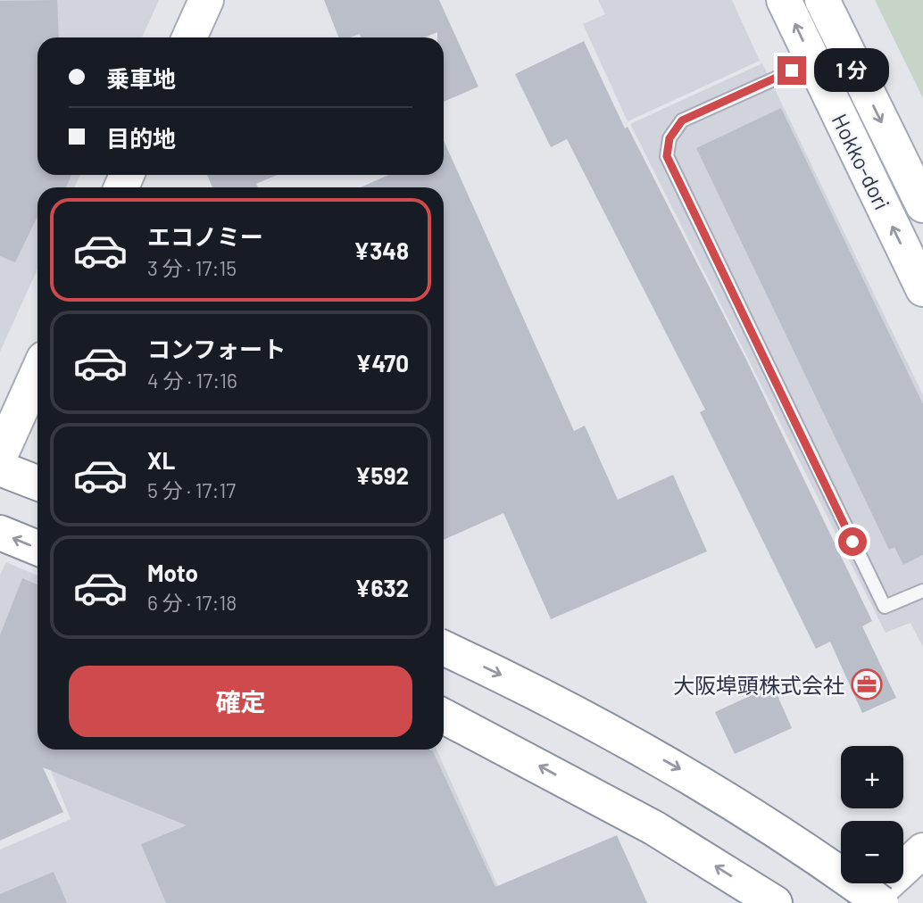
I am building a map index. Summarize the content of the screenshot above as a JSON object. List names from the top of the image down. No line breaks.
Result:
{"streets":{"main road":["Hokko-dori"]},"places":{"office":["大阪埠頭株式会社"]},"page":{"banner":["乗車地","目的地"],"bubble":"1 分","list":[{"name":"エコノミー","note":"3 分 · 17:15","value":"¥348"},{"name":"コンフォート","note":"4 分 · 17:16","value":"¥470"},{"name":"XL","note":"5 分 · 17:17","value":"¥592"},{"name":"Moto","note":"6 分 · 17:18","value":"¥632"}],"buttons":"確定","map_buttons":["+","−"]}}
